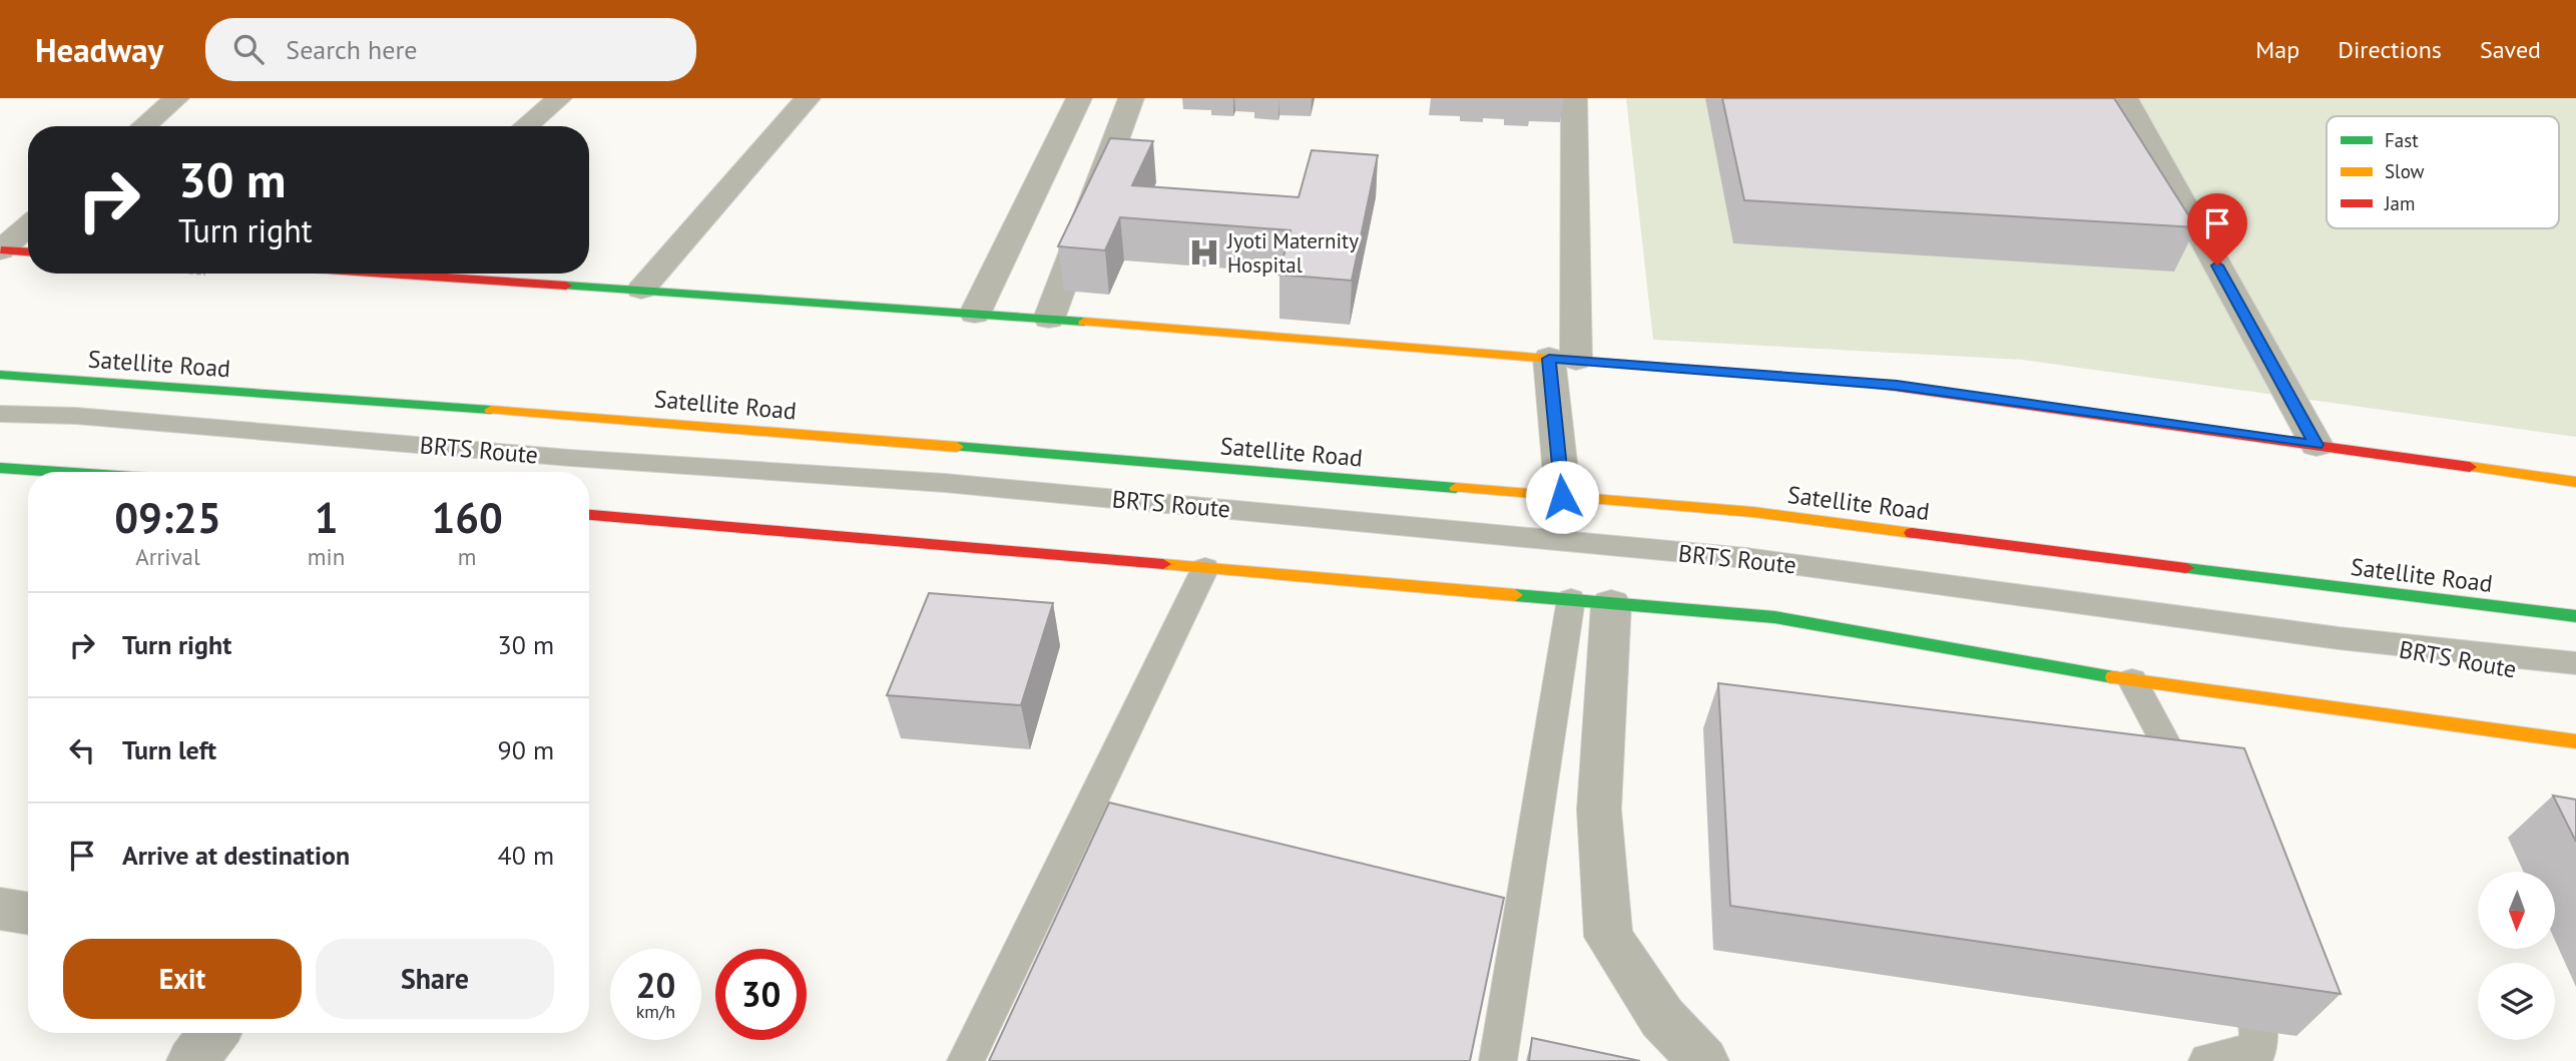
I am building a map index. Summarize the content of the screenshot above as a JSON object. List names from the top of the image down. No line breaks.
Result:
{"streets":{"main road":["Satellite Road"],"lane":["BRTS Route"]},"places":{"hospital":["Jyoti Maternity Hospital"]},"legend":["Fast","Slow","Jam"],"north":"bottom","page":{"header":"Headway","search":"Search here","nav":["Map","Directions","Saved"],"turn":["30 m","Turn right"],"eta":["09:25","Arrival","1","min","160","m"],"list":[{"name":"Turn right","value":"30 m"},{"name":"Turn left","value":"90 m"},{"name":"Arrive at destination","value":"40 m"}],"buttons":["Exit","Share"],"speed":"20 km/h","limit":"30"}}
